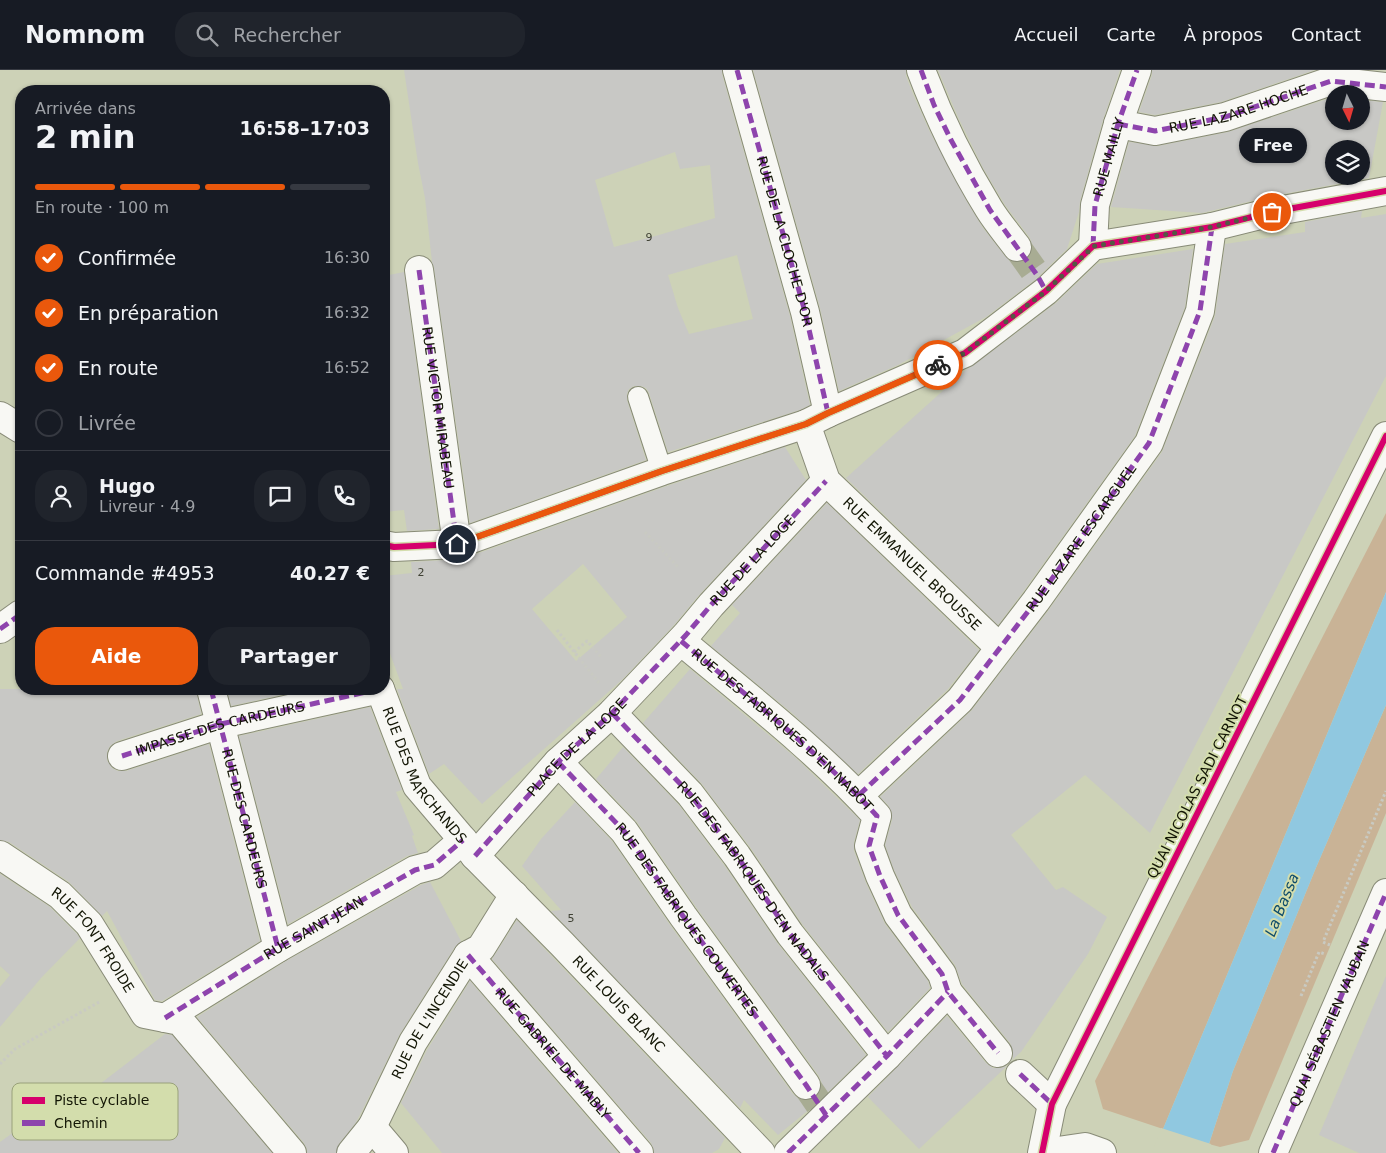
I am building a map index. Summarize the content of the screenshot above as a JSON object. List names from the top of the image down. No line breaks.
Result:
{"streets":{"street":["RUE LAZARE HOCHE","RUE MAILLY","RUE DE LA CLOCHE D'OR","RUE VICTOR MIRABEAU","RUE LAZARE ESCARGUEL","RUE DE LA LOGE","RUE EMMANUEL BROUSSE","IMPASSE DES CARDEURS","RUE DES FABRIQUES D'EN NABOT","PLACE DE LA LOGE","RUE DES MARCHANDS","QUAI NICOLAS SADI CARNOT","RUE DES CARDEURS","RUE DES FABRIQUES D'EN NADALS","RUE DES FABRIQUES COUVERTES","RUE SAINT-JEAN","RUE FONT FROIDE","RUE LOUIS BLANC","RUE DE L'INCENDIE","QUAI SÉBASTIEN VAUBAN","RUE GABRIEL DE MABLY"]},"crossings":[["RUE LAZARE HOCHE","RUE MAILLY"],["RUE DE LA CLOCHE D'OR","RUE DE LA LOGE"],["RUE DE LA CLOCHE D'OR","RUE EMMANUEL BROUSSE"],["RUE LAZARE ESCARGUEL","RUE EMMANUEL BROUSSE"],["RUE LAZARE ESCARGUEL","RUE DES FABRIQUES D'EN NABOT"],["RUE DE LA LOGE","RUE EMMANUEL BROUSSE"],["RUE DE LA LOGE","RUE DES FABRIQUES D'EN NABOT"],["RUE DE LA LOGE","PLACE DE LA LOGE"],["IMPASSE DES CARDEURS","RUE DES CARDEURS"],["RUE DES FABRIQUES D'EN NABOT","PLACE DE LA LOGE"],["PLACE DE LA LOGE","RUE DES MARCHANDS"],["PLACE DE LA LOGE","RUE DES FABRIQUES D'EN NADALS"],["PLACE DE LA LOGE","RUE DES FABRIQUES COUVERTES"],["PLACE DE LA LOGE","RUE SAINT-JEAN"],["PLACE DE LA LOGE","RUE LOUIS BLANC"],["RUE DES MARCHANDS","RUE SAINT-JEAN"],["RUE DES MARCHANDS","RUE LOUIS BLANC"],["RUE DES CARDEURS","RUE SAINT-JEAN"],["RUE SAINT-JEAN","RUE FONT FROIDE"],["RUE SAINT-JEAN","RUE LOUIS BLANC"],["RUE LOUIS BLANC","RUE DE L'INCENDIE"],["RUE DE L'INCENDIE","RUE GABRIEL DE MABLY"]],"water":["La Bassa"],"places":["Free"],"house_numbers":["9","2","5"],"legend":["Piste cyclable","Chemin"],"north":"bottom","page":{"header":"Nomnom","search":"Rechercher","nav":["Accueil","Carte","À propos","Contact"],"heading":["2 min","Arrivée dans","16:58–17:03"],"panel":["Hugo","Livreur · 4.9","Commande #4953","40.27 €"],"bubble":"Free","bar":"En route · 100 m","list":[["Confirmée","16:30"],["En préparation","16:32"],["En route","16:52"],"Livrée"],"buttons":["Aide","Partager"]}}
